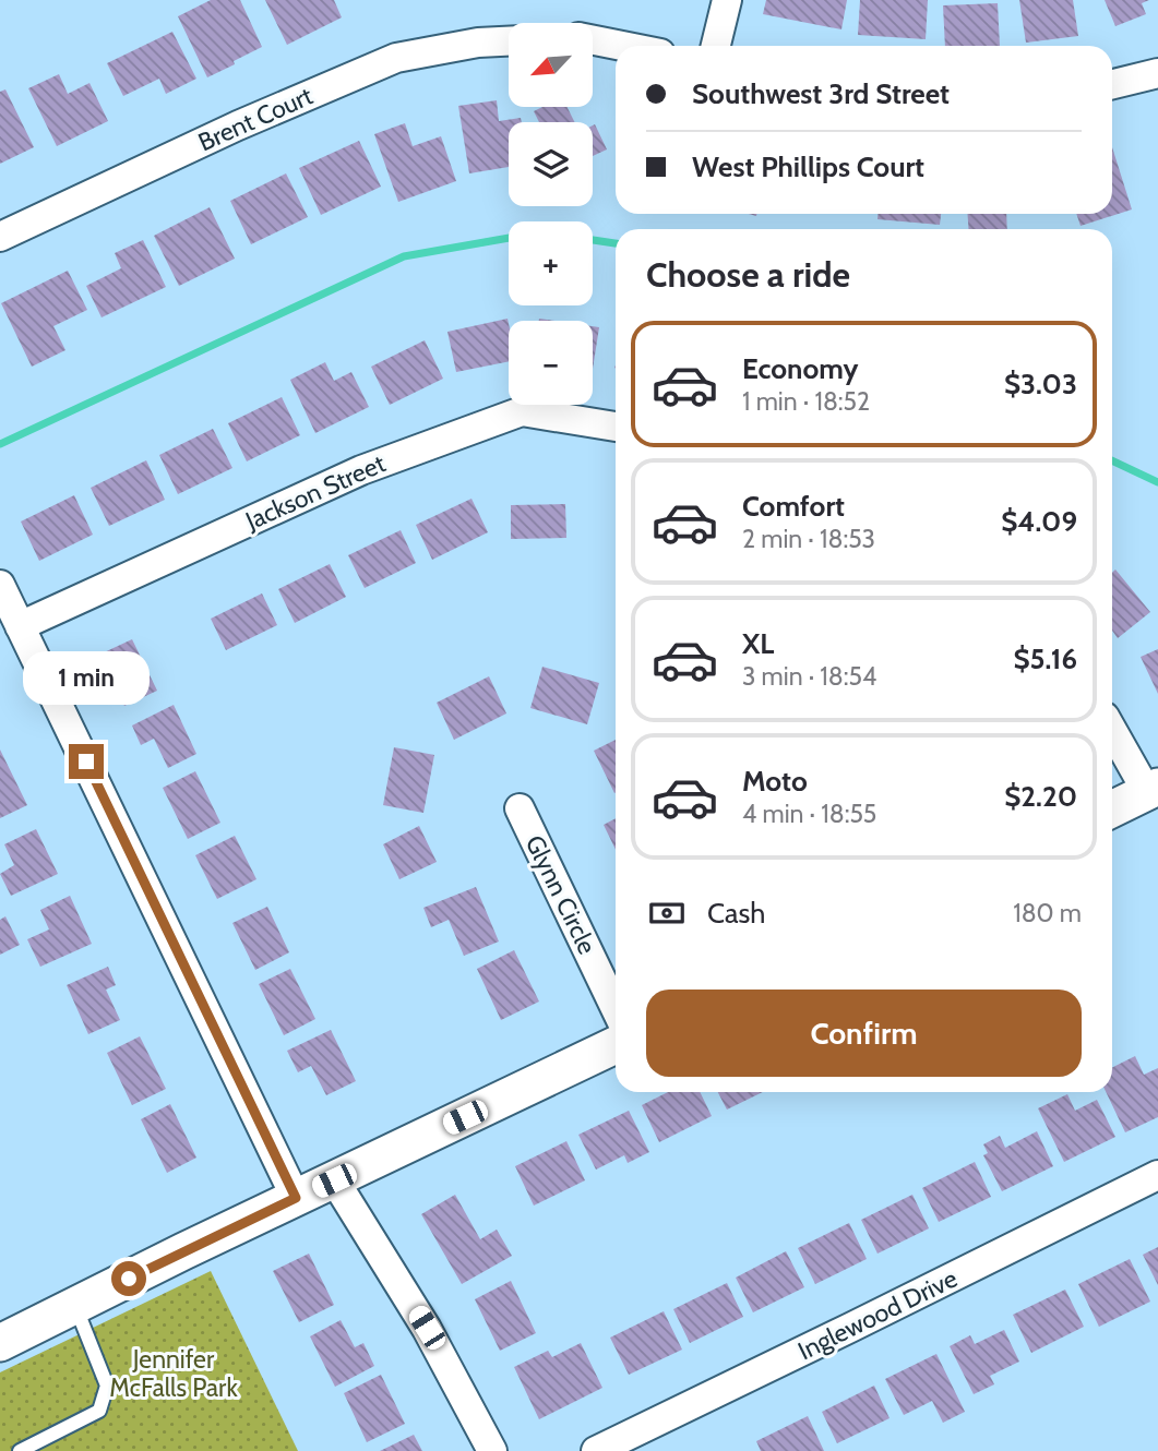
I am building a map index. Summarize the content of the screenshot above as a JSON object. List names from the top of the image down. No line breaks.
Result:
{"streets":{"street":["Brent Court","Jackson Street","Glynn Circle","Inglewood Drive"]},"parks":["Jennifer McFalls Park"],"north":"bottom left","page":{"map_buttons":["+","−"],"banner":["Southwest 3rd Street","West Phillips Court"],"heading":"Choose a ride","list":[{"name":"Economy","note":"1 min · 18:52","value":"$3.03"},{"name":"Comfort","note":"2 min · 18:53","value":"$4.09"},{"name":"XL","note":"3 min · 18:54","value":"$5.16"},{"name":"Moto","note":"4 min · 18:55","value":"$2.20"}],"bubble":"1 min","pay":["Cash","180 m"],"buttons":"Confirm"}}
